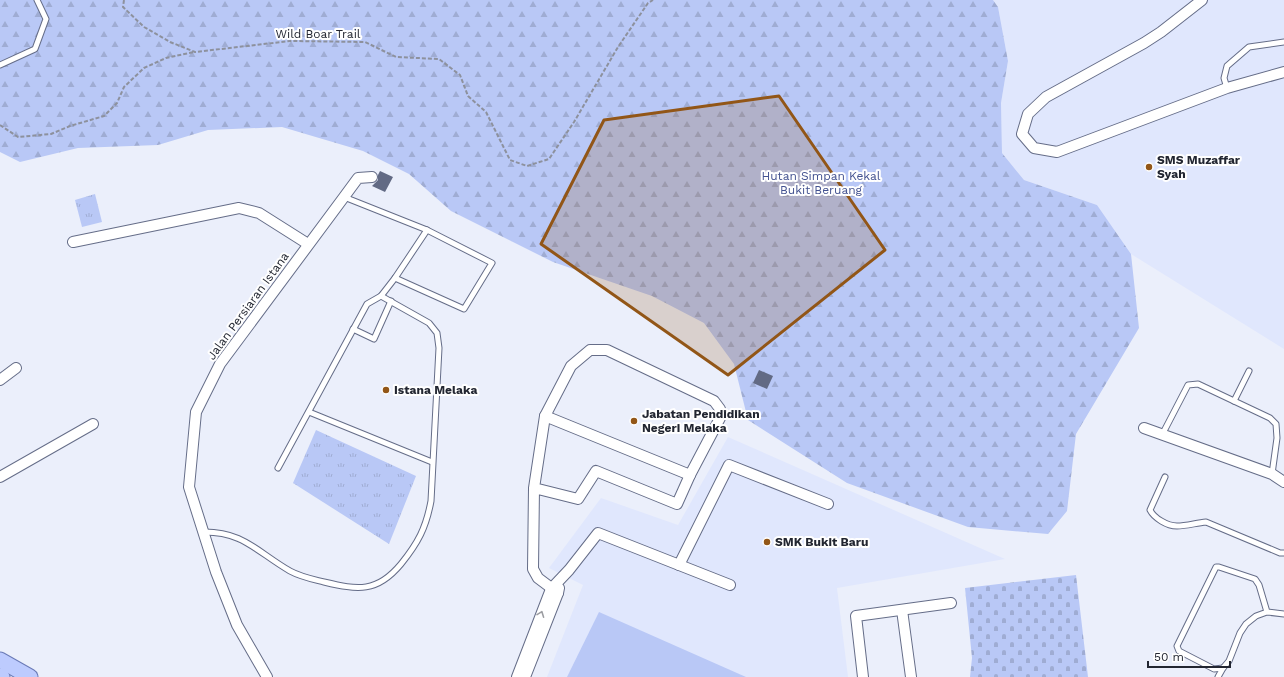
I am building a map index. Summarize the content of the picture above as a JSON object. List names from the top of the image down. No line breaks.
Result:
{"streets":{"street":["Jalan Persiaran Istana"],"path":["Wild Boar Trail"]},"parks":["Hutan Simpan Kekal Bukit Beruang"],"places":["SMS Muzaffar Syah","Istana Melaka","Jabatan Pendidikan Negeri Melaka","SMK Bukit Baru"],"scale_bar":"50 m"}
